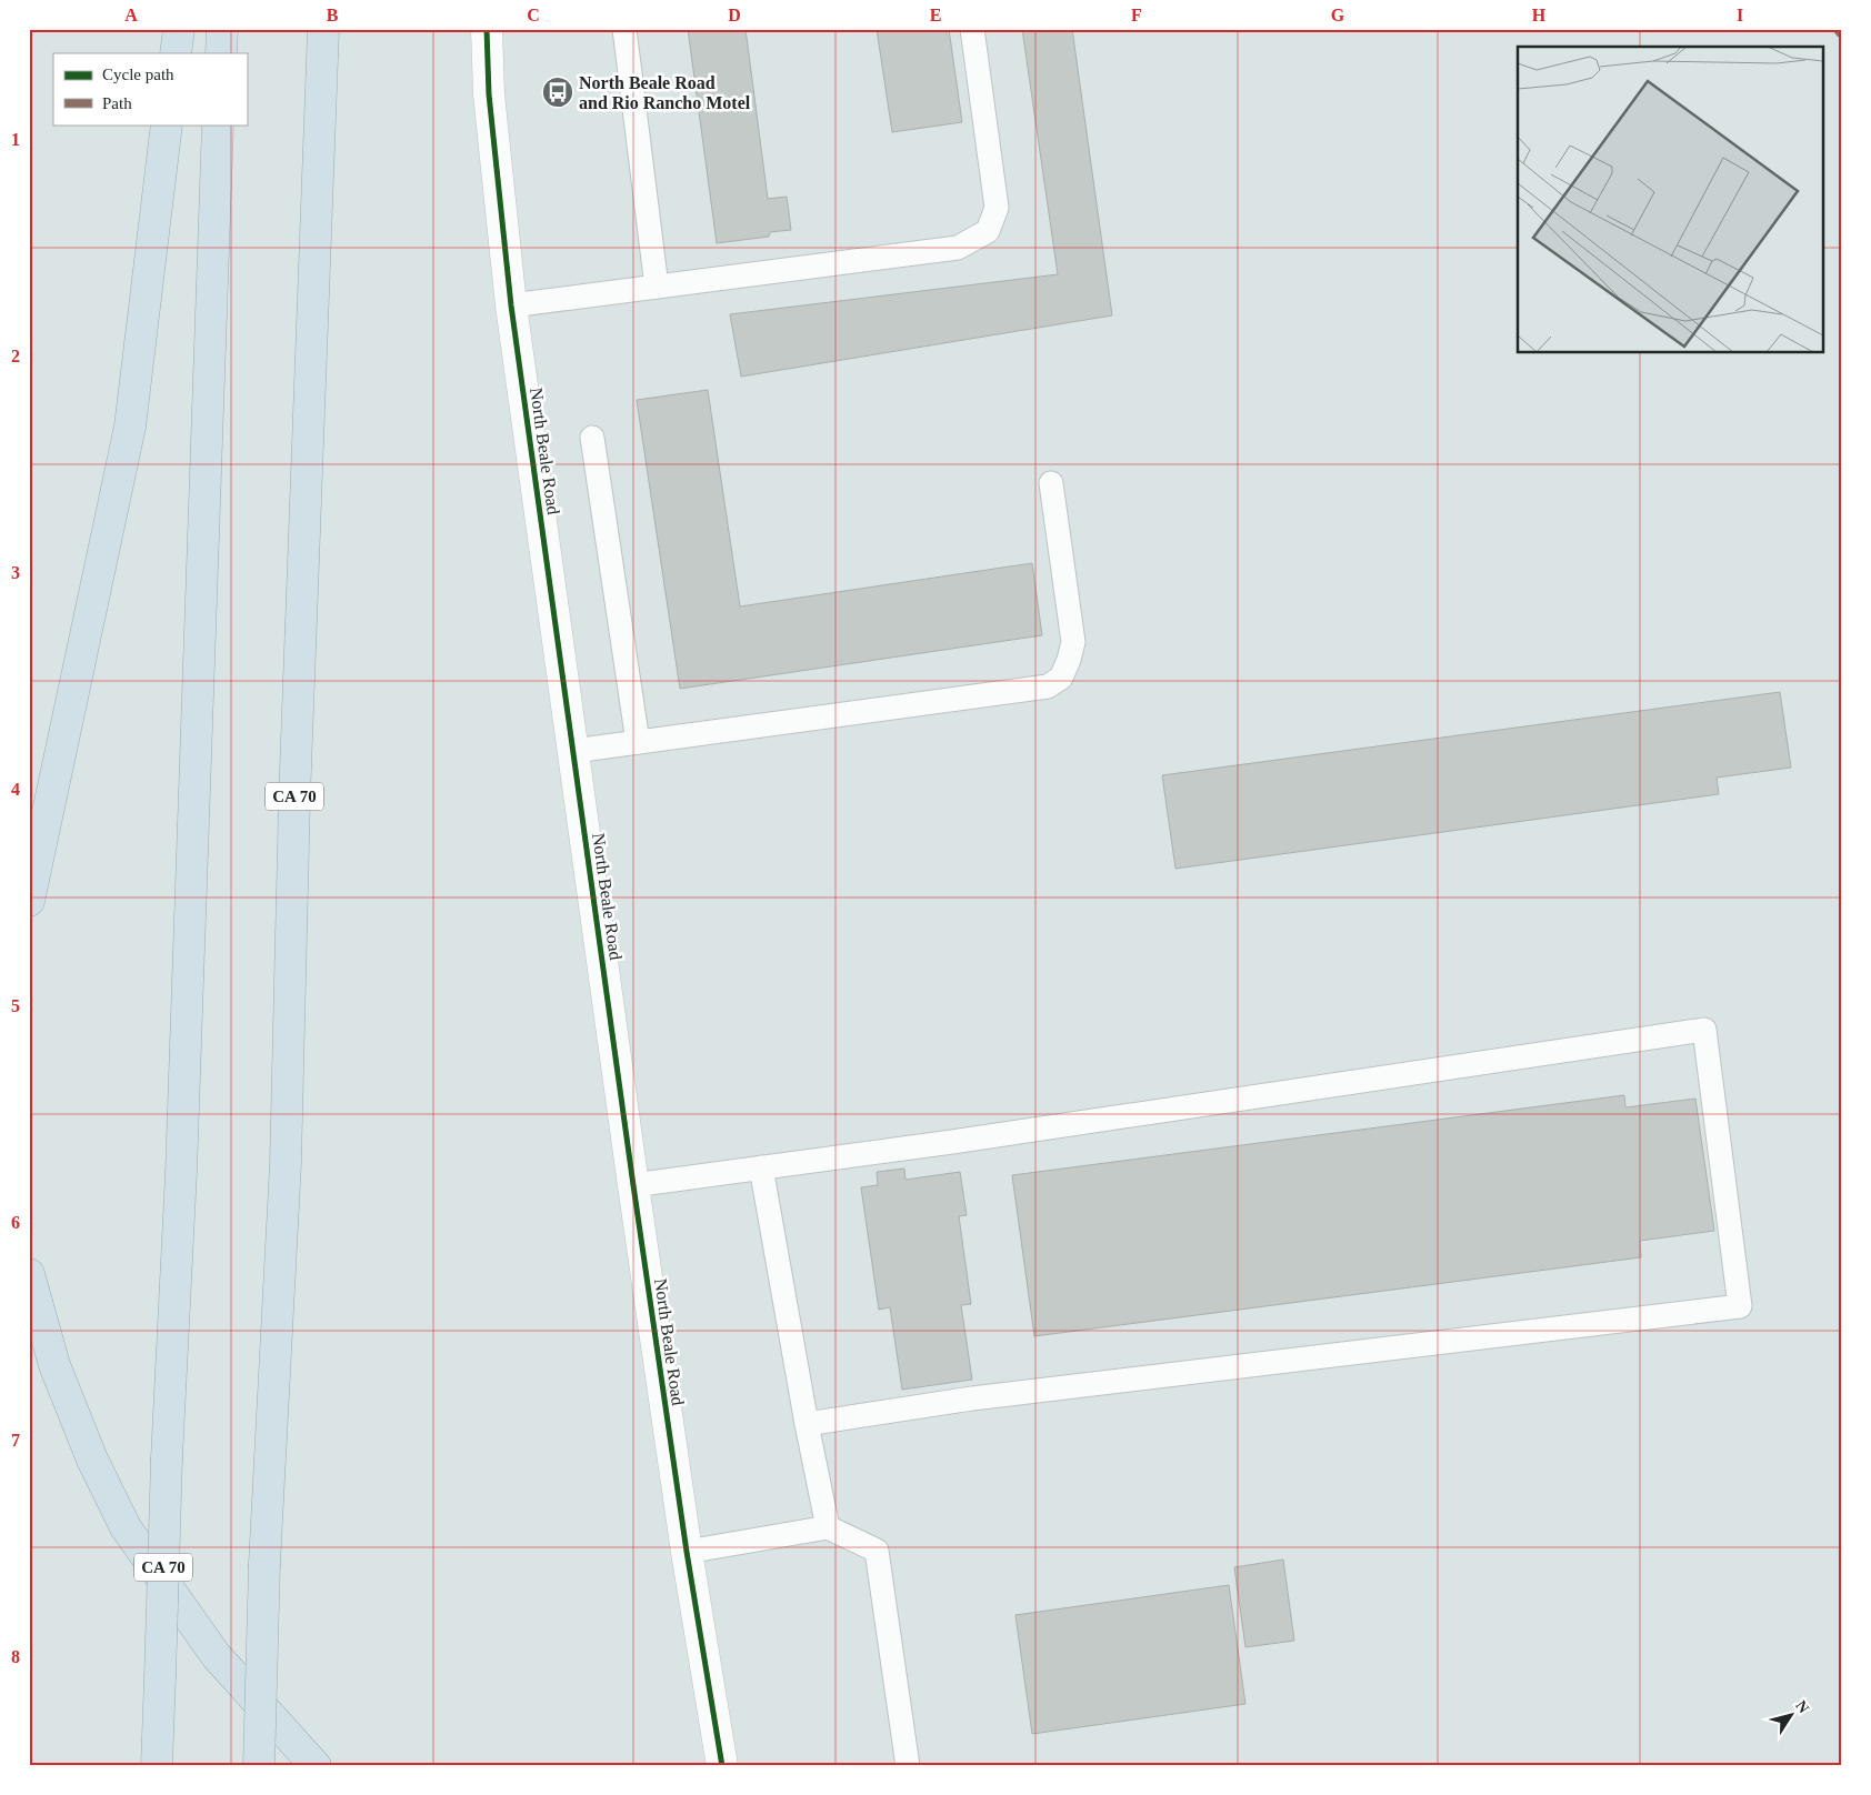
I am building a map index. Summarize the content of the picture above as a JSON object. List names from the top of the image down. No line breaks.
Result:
{"streets":{"highway":["CA 70"],"main road":["North Beale Road"]},"places":{"bus stop":["North Beale Road and Rio Rancho Motel"]},"legend":["Cycle path","Path"],"north":"top right","grid":{"columns":["A","B","C","D","E","F","G","H","I"],"rows":["1","2","3","4","5","6","7","8"]}}
